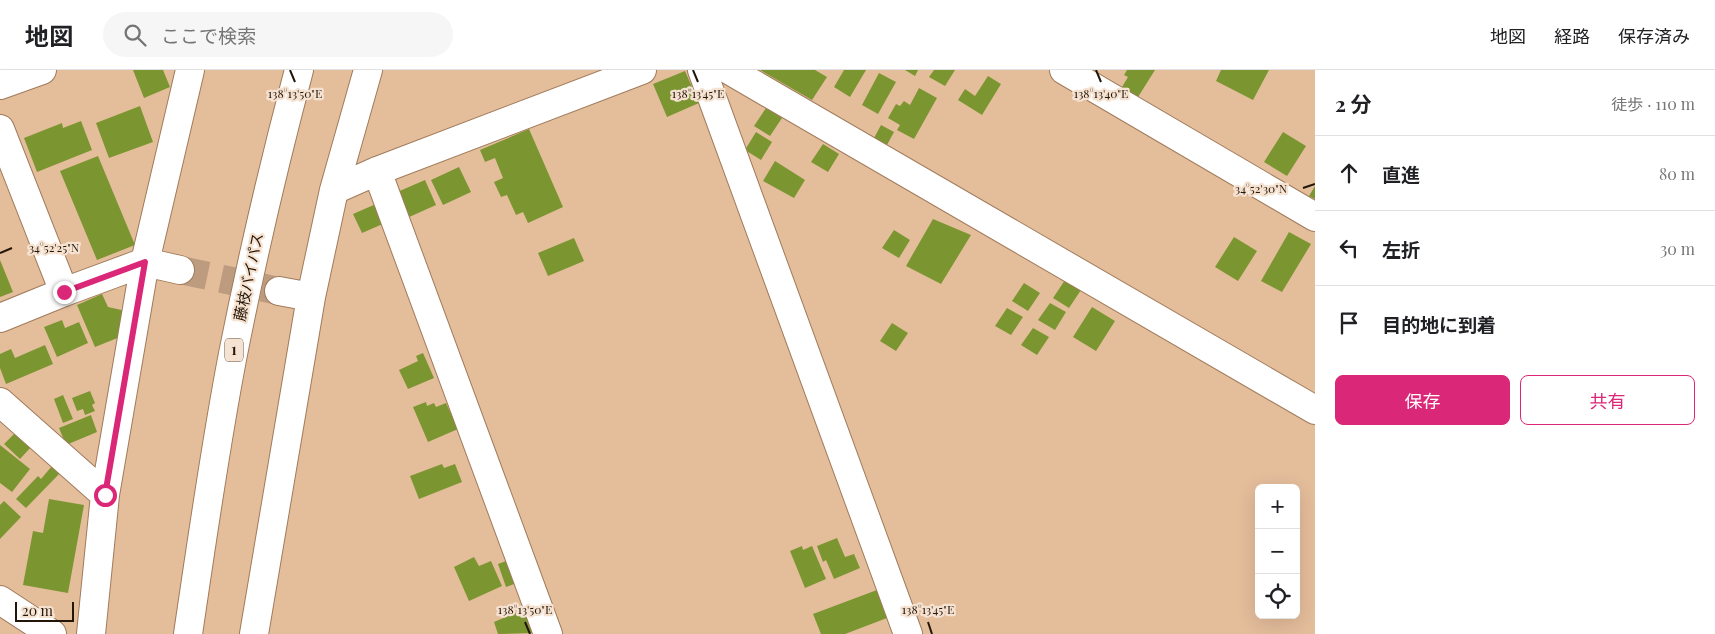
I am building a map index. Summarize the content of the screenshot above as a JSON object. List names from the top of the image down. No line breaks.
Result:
{"streets":{"main road":["藤枝バイパス","1"]},"scale_bar":"20 m","page":{"header":"地図","search":"ここで検索","nav":["地図","経路","保存済み"],"heading":["2 分","徒歩 · 110 m"],"list":[["直進","80 m"],["左折","30 m"],"目的地に到着"],"buttons":["保存","共有"],"map_buttons":["+","−"],"scale":"20 m"},"coordinates":["138°13'50\"E","138°13'45\"E","138°13'40\"E","34°52'30\"N","34°52'25\"N"]}
